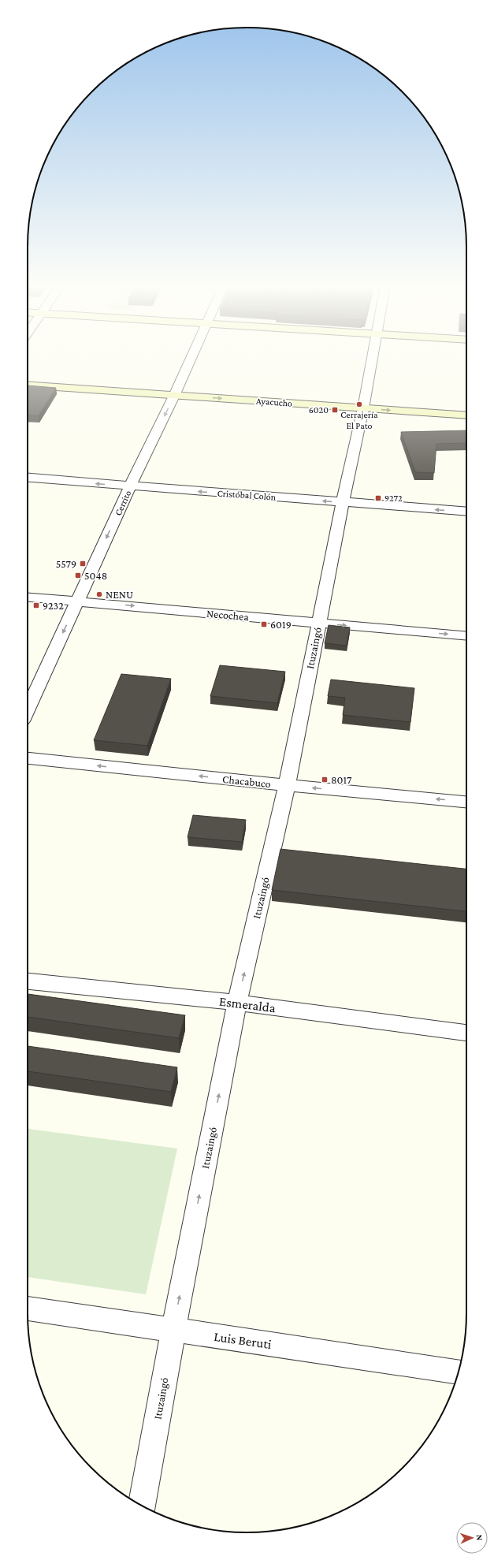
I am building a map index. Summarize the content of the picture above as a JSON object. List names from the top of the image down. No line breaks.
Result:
{"streets":{"main road":["Ayacucho"],"street":["Cristóbal Colón","Cerrito","Necochea","Ituzaingó","Chacabuco","Esmeralda","Luis Beruti"]},"crossings":[["Ayacucho","Cerrito"],["Ayacucho","Ituzaingó"],["Cristóbal Colón","Cerrito"],["Cristóbal Colón","Ituzaingó"],["Cerrito","Necochea"],["Necochea","Ituzaingó"],["Ituzaingó","Chacabuco"],["Ituzaingó","Esmeralda"],["Ituzaingó","Luis Beruti"]],"one_way":["Ayacucho","Cristóbal Colón","Cerrito","Necochea","Ituzaingó","Chacabuco"],"places":{"other":["Cerrajería El Pato","NENU"],"transit":["6020","9272","5579","5048","9232","6019","8017"]},"north":"right"}
